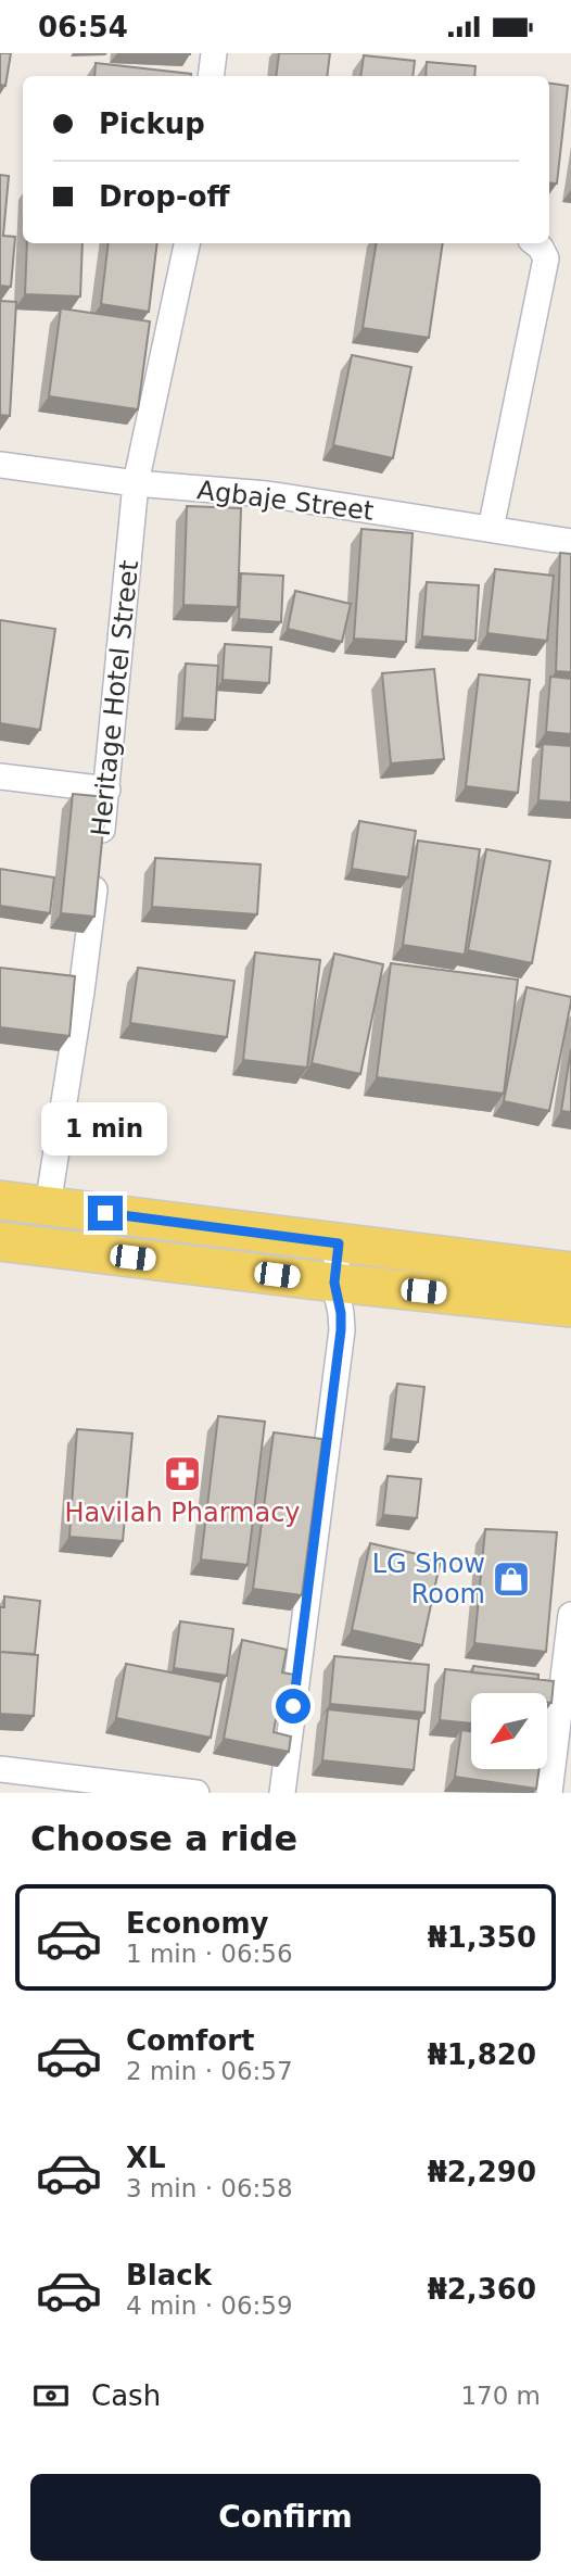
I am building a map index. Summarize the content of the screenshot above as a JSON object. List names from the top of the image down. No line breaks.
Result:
{"streets":{"street":["Agbaje Street","Heritage Hotel Street"]},"crossings":[["Agbaje Street","Heritage Hotel Street"]],"places":{"pharmacy":["Havilah Pharmacy"],"shop":["LG Show Room"]},"north":"bottom left","page":{"status":"06:54","banner":["Pickup","Drop-off"],"bubble":"1 min","heading":"Choose a ride","list":[{"name":"Economy","note":"1 min · 06:56","value":"₦1,350"},{"name":"Comfort","note":"2 min · 06:57","value":"₦1,820"},{"name":"XL","note":"3 min · 06:58","value":"₦2,290"},{"name":"Black","note":"4 min · 06:59","value":"₦2,360"}],"pay":["Cash","170 m"],"buttons":"Confirm"}}
